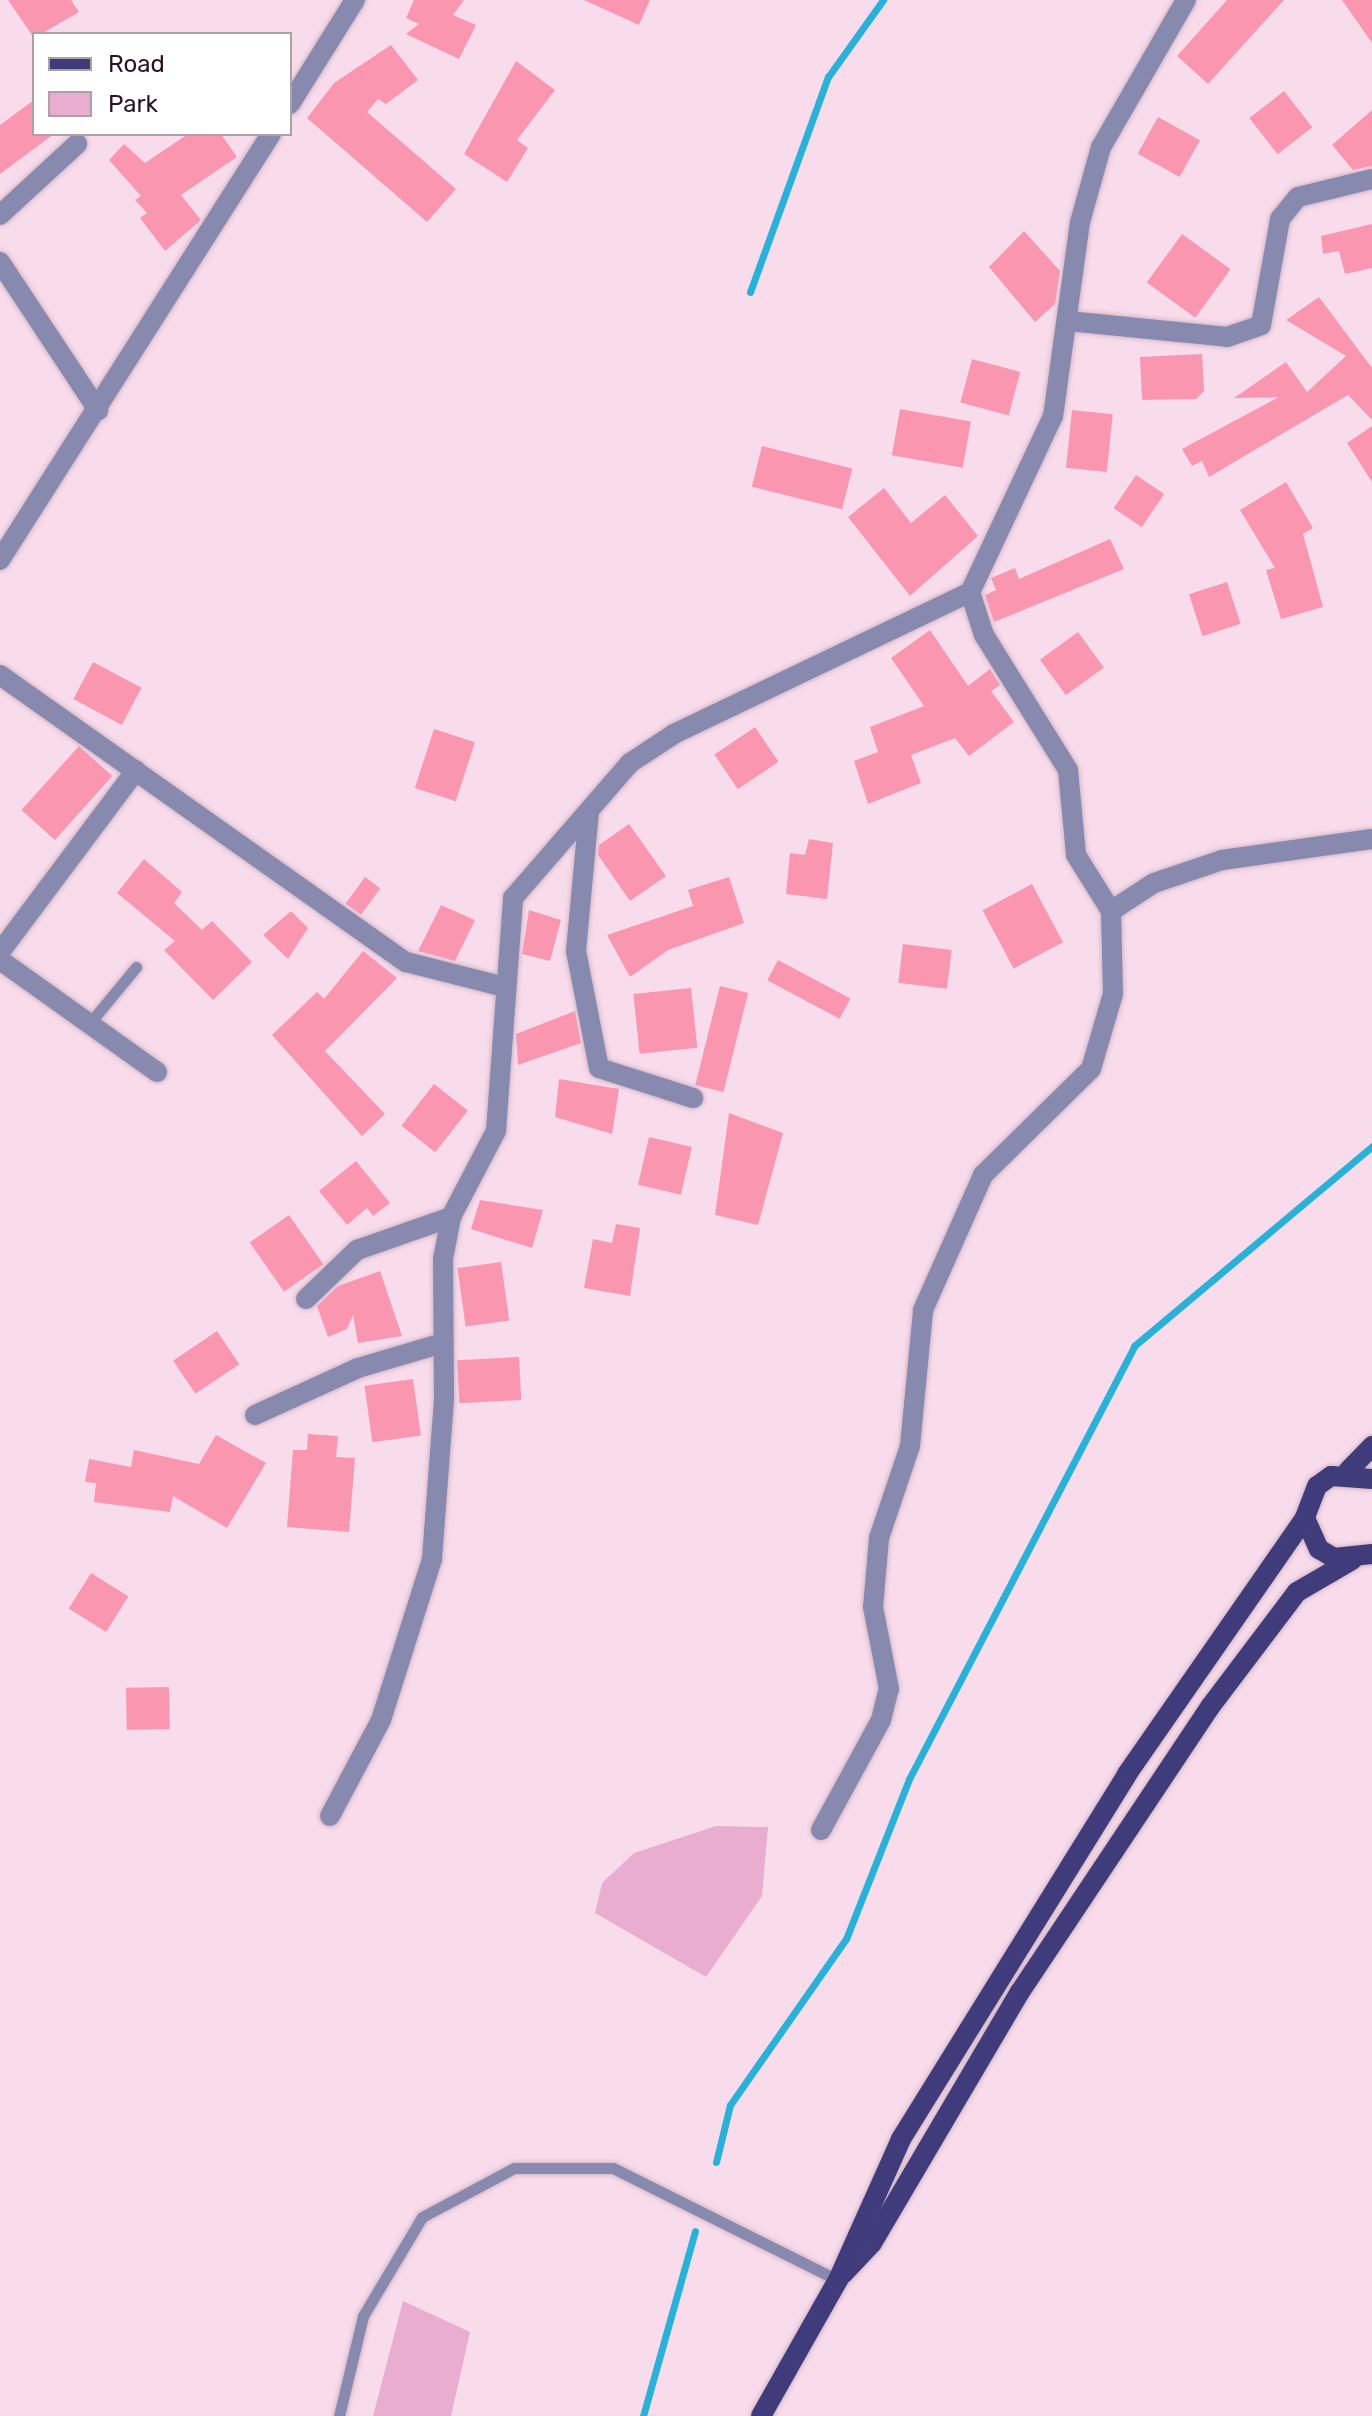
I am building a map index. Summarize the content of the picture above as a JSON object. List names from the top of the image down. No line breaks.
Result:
{"legend":["Road","Park"]}
